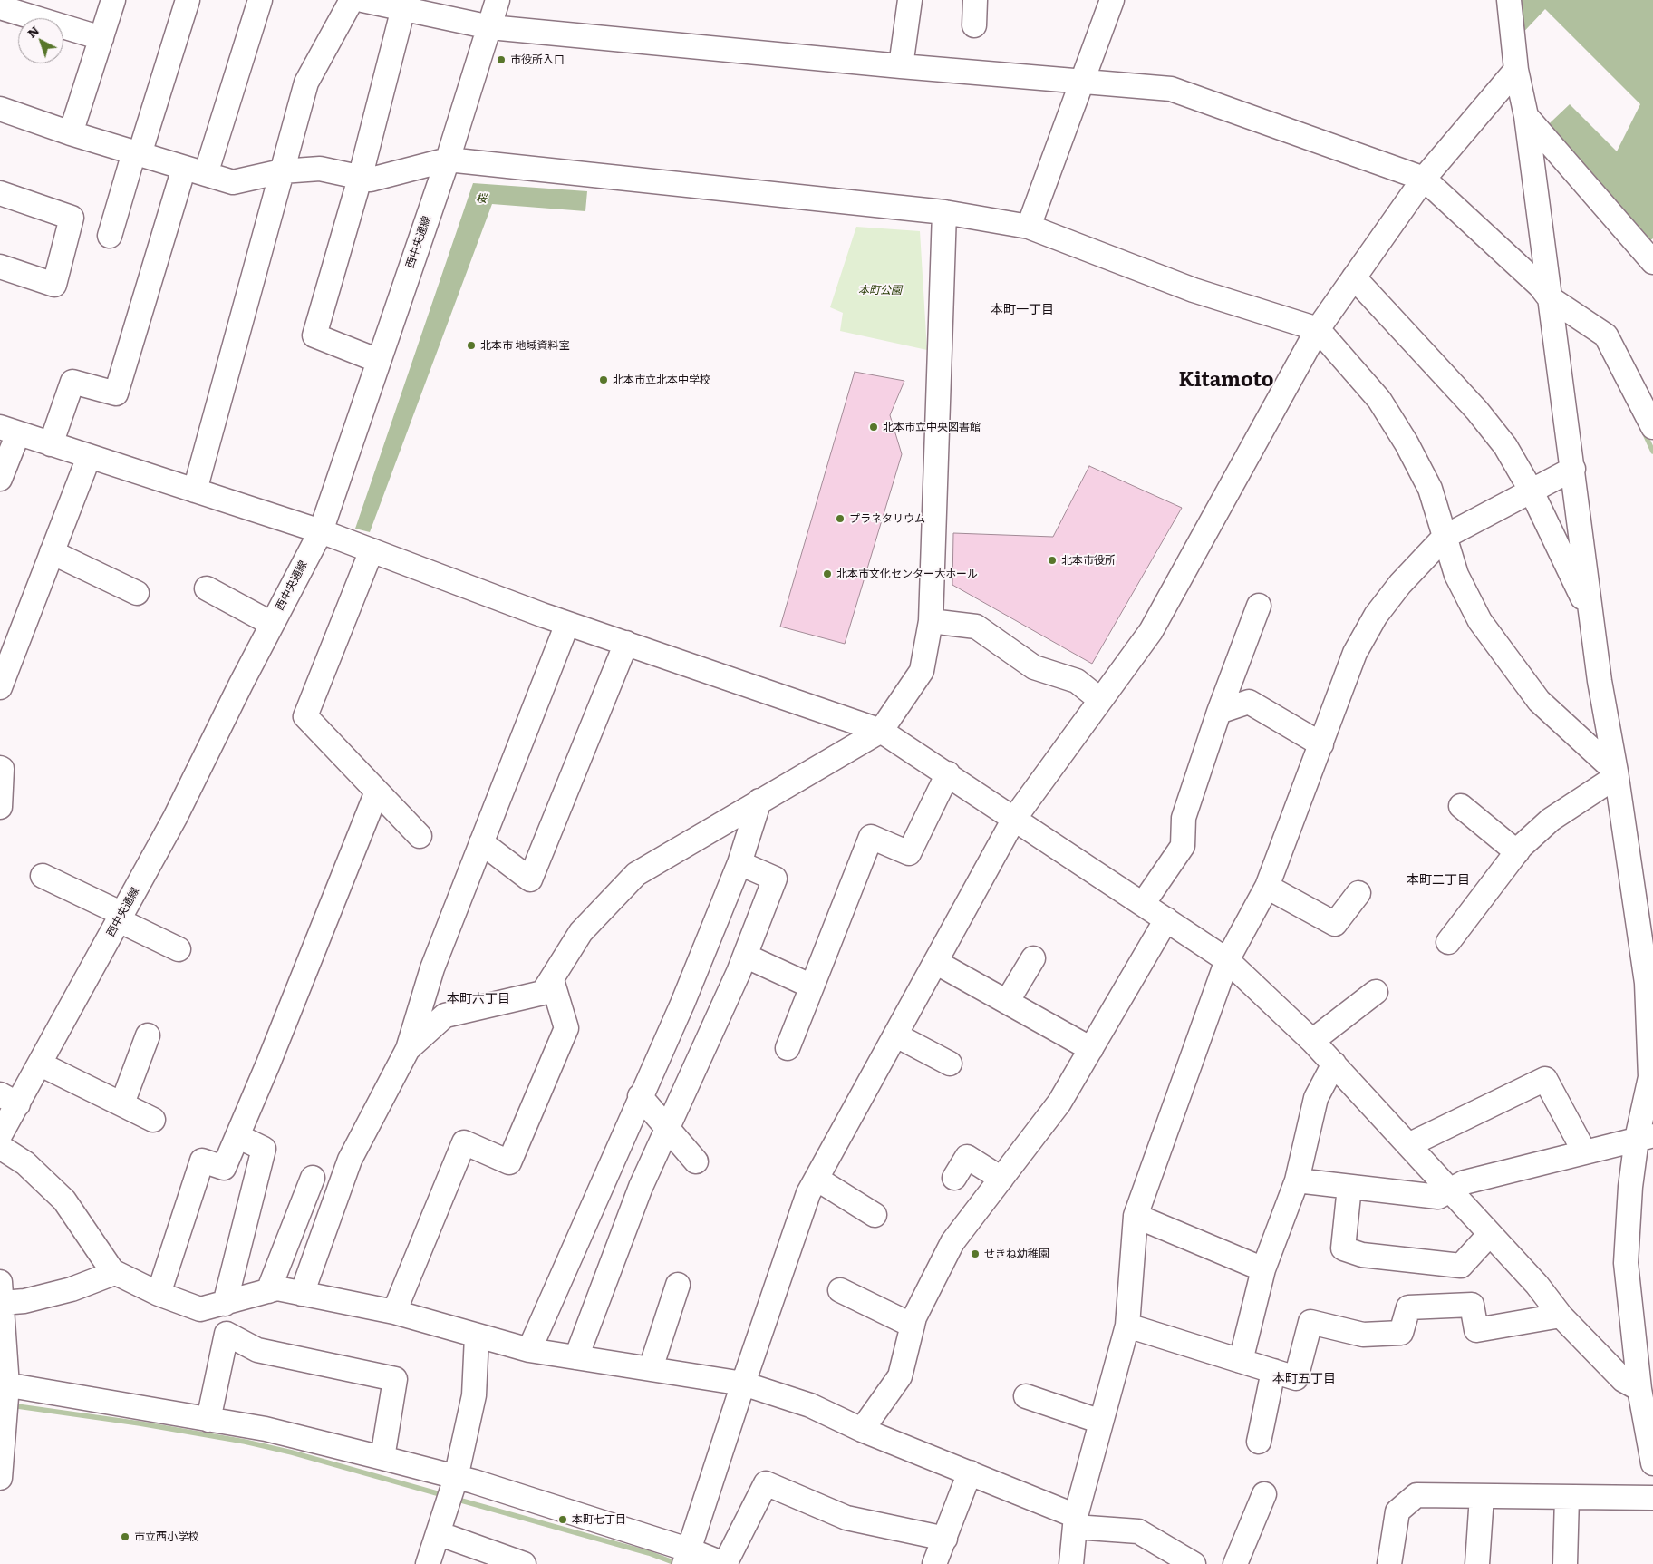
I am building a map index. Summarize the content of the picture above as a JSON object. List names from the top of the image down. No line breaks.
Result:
{"streets":{"street":["西中央通線"]},"districts":["本町一丁目","Kitamoto","本町二丁目","本町六丁目","本町五丁目"],"parks":["桜","本町公園"],"places":["市役所入口","北本市 地域資料室","北本市立北本中学校","北本市立中央図書館","プラネタリウム","北本市役所","北本市文化センター大ホール","せきね幼稚園","本町七丁目","市立西小学校"],"north":"top left"}
